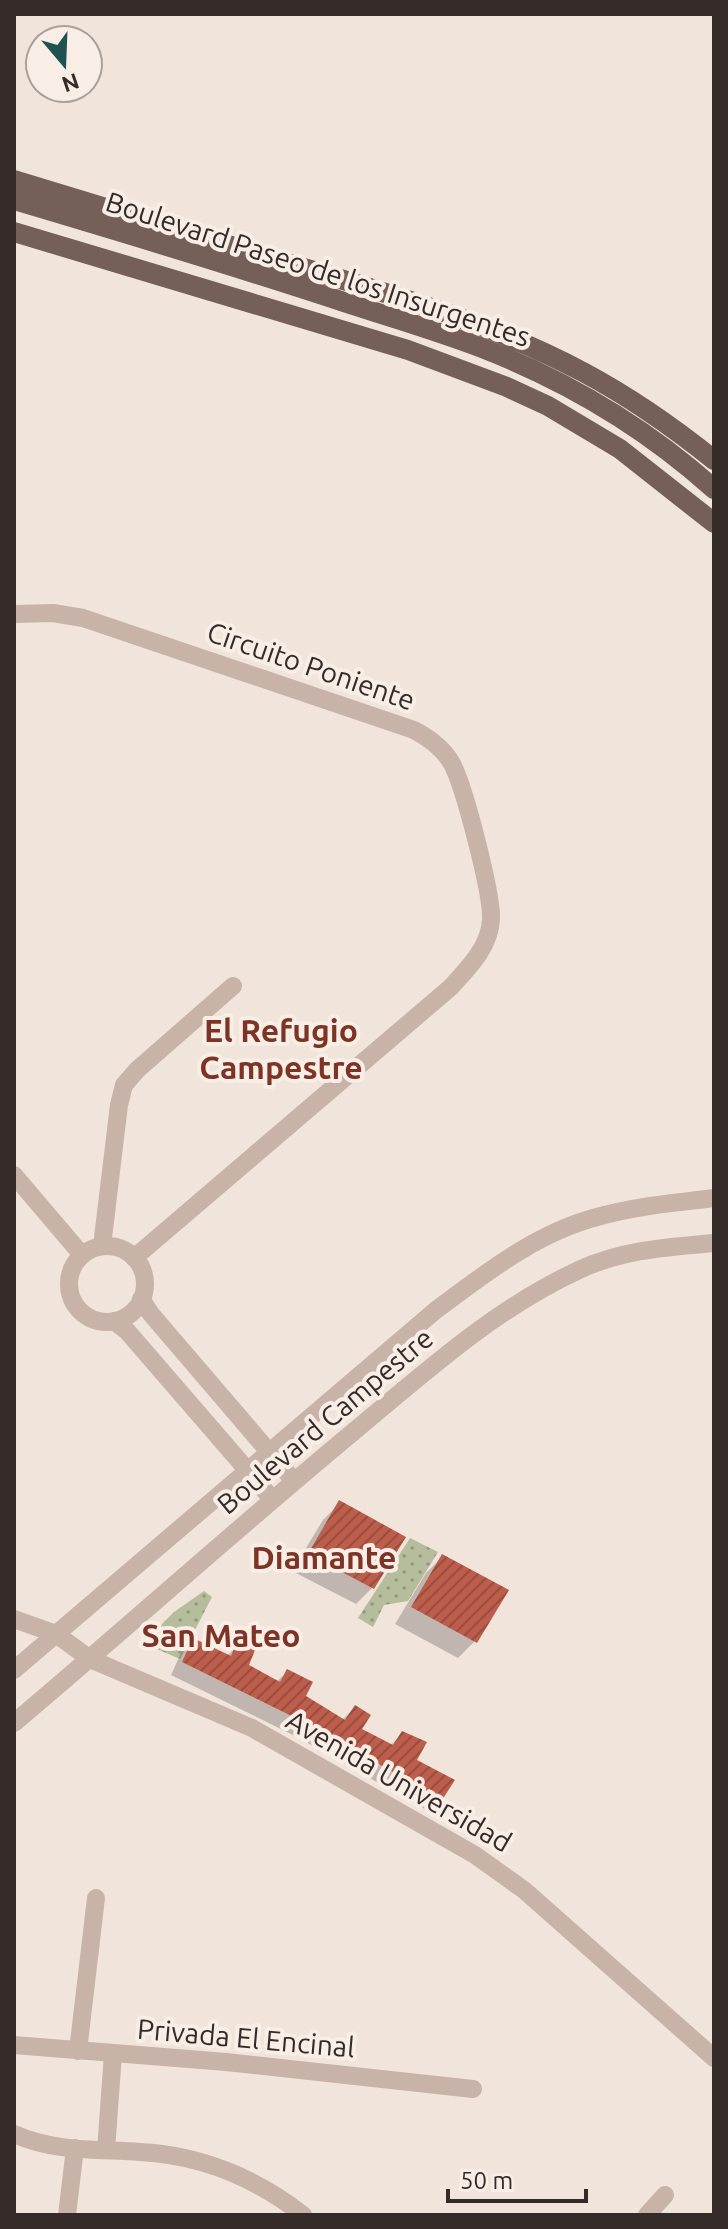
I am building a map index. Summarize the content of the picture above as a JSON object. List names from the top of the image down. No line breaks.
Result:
{"streets":{"main road":["Boulevard Paseo de los Insurgentes"],"street":["Circuito Poniente","Boulevard Campestre","Avenida Universidad","Privada El Encinal"]},"crossings":[["Boulevard Campestre","Avenida Universidad"]],"districts":["El Refugio Campestre","Diamante","San Mateo"],"scale_bar":"50 m","north":"bottom"}
